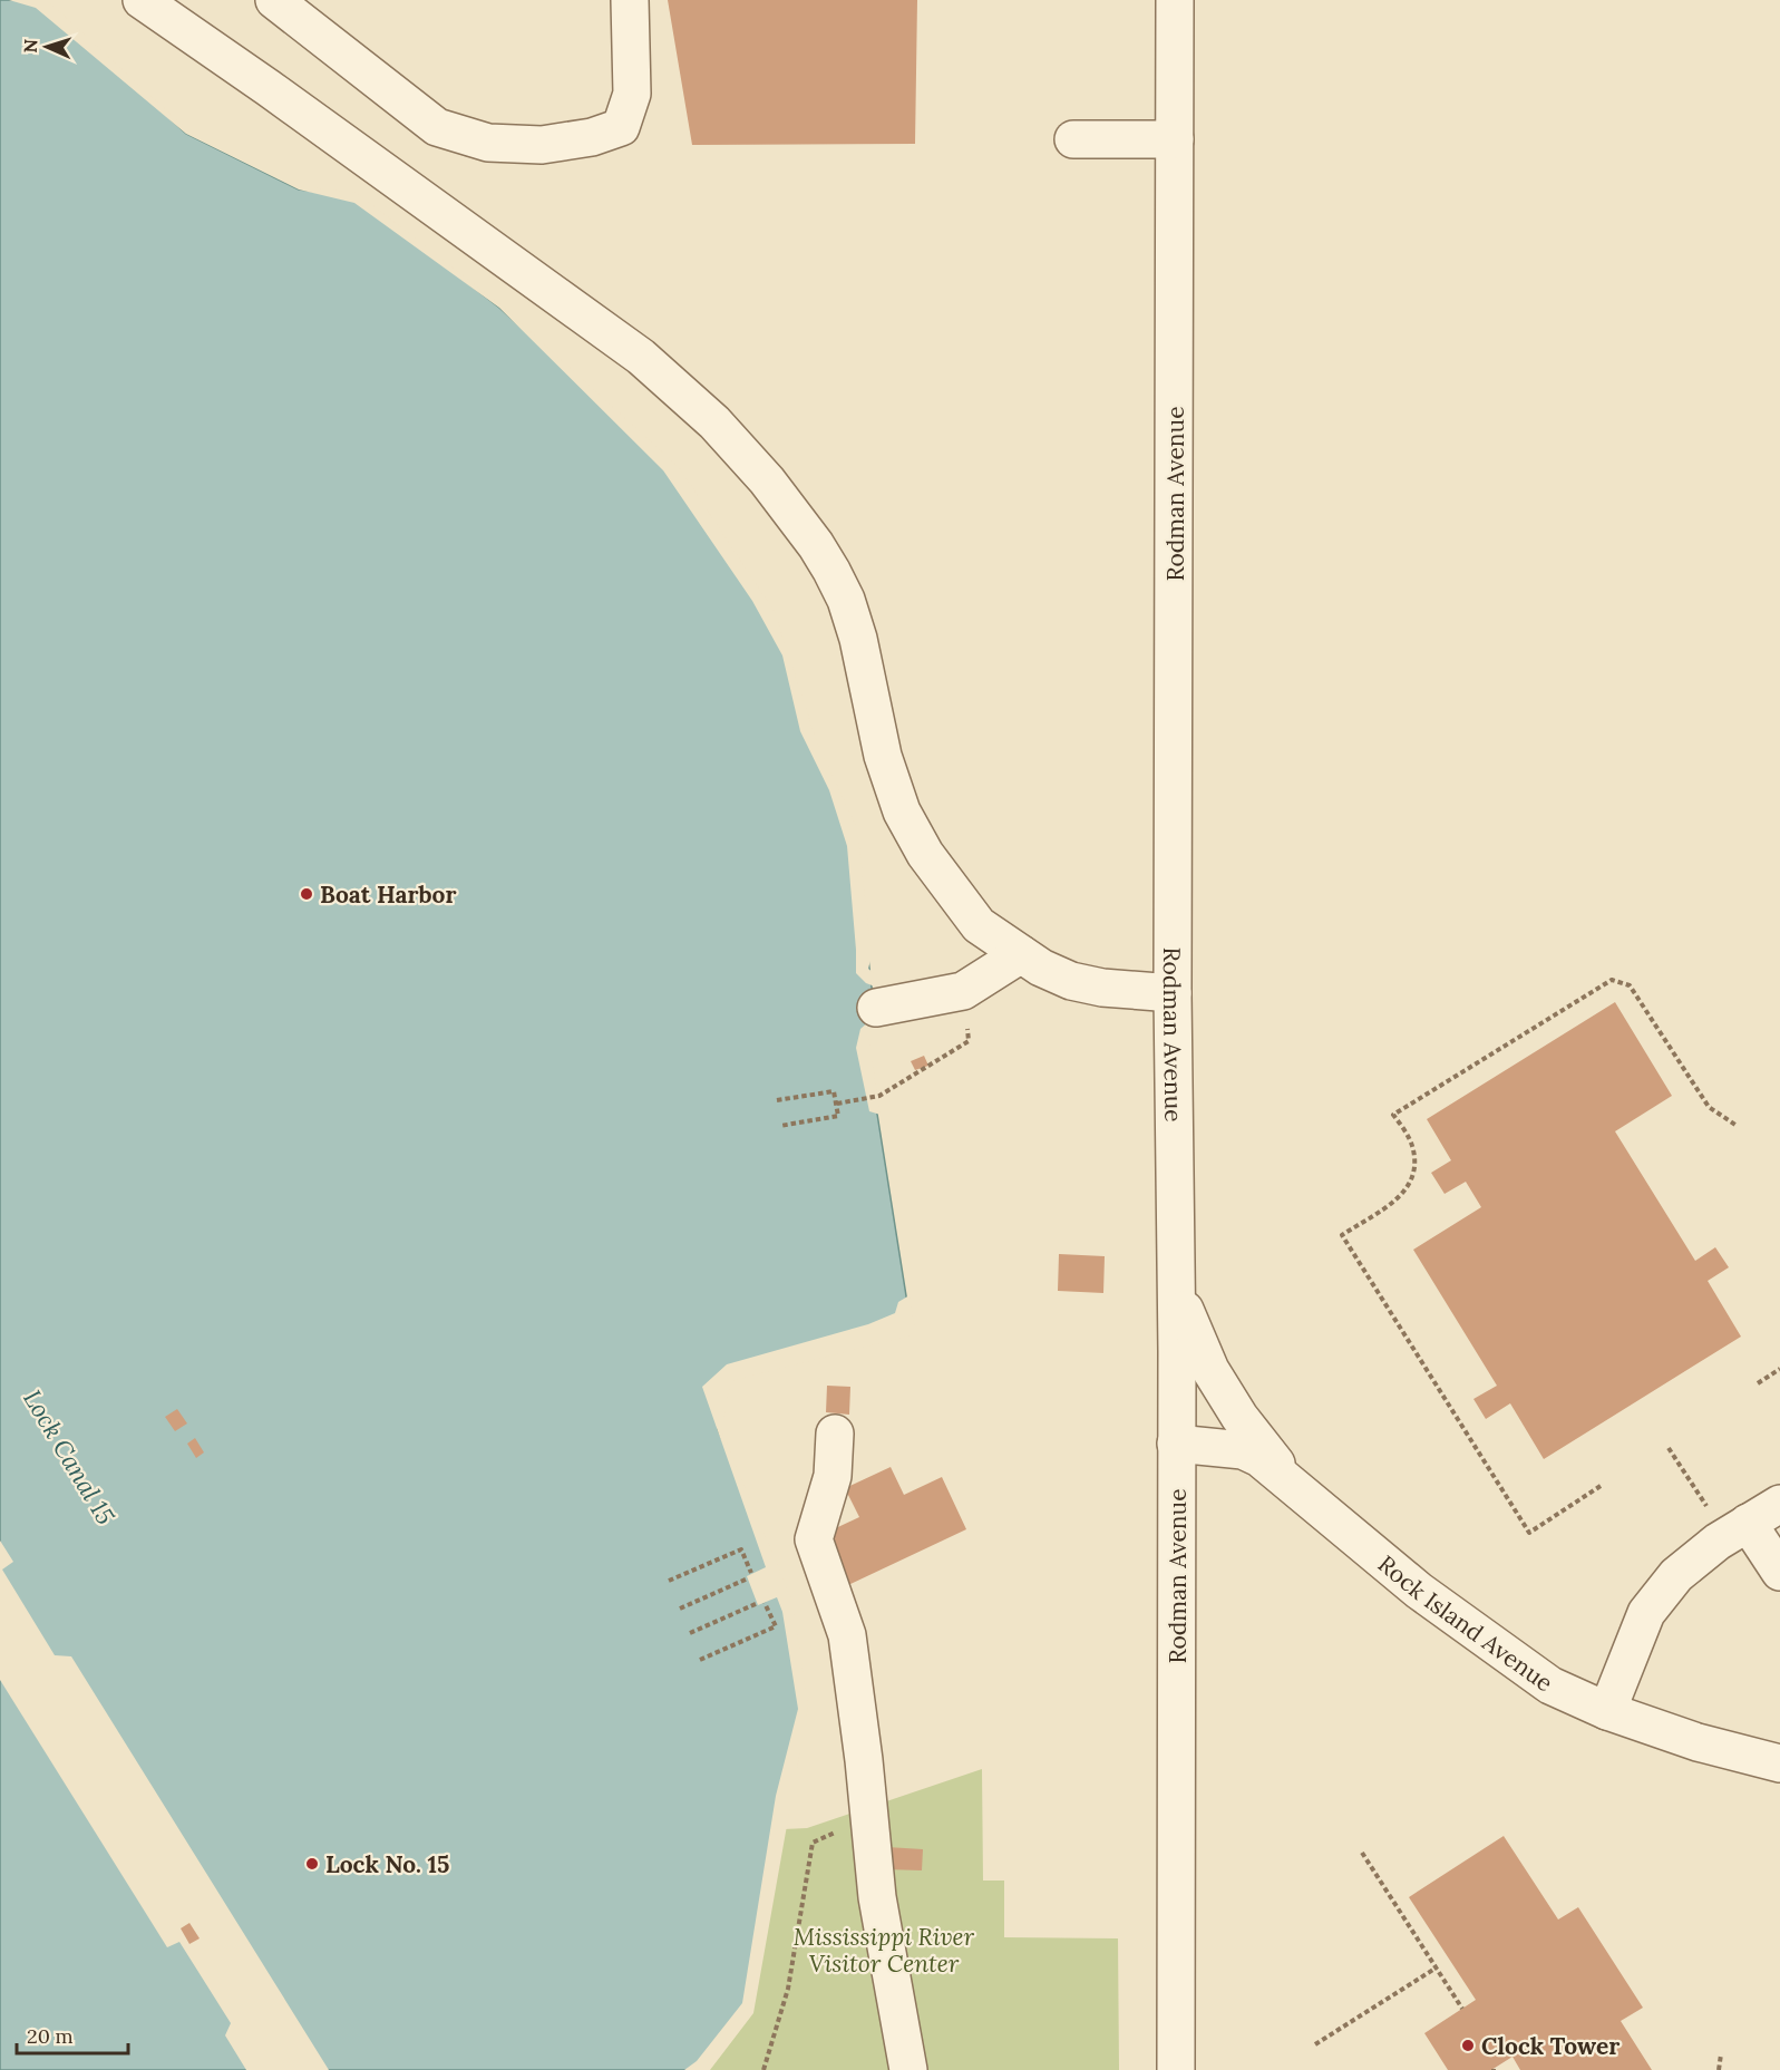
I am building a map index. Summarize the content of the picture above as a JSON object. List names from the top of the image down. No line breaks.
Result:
{"streets":{"street":["Rodman Avenue","Rock Island Avenue"]},"crossings":[["Rodman Avenue","Rock Island Avenue"]],"water":["Lock Canal 15"],"parks":["Mississippi River Visitor Center"],"places":["Boat Harbor","Lock No. 15","Clock Tower"],"scale_bar":"20 m","north":"left"}
